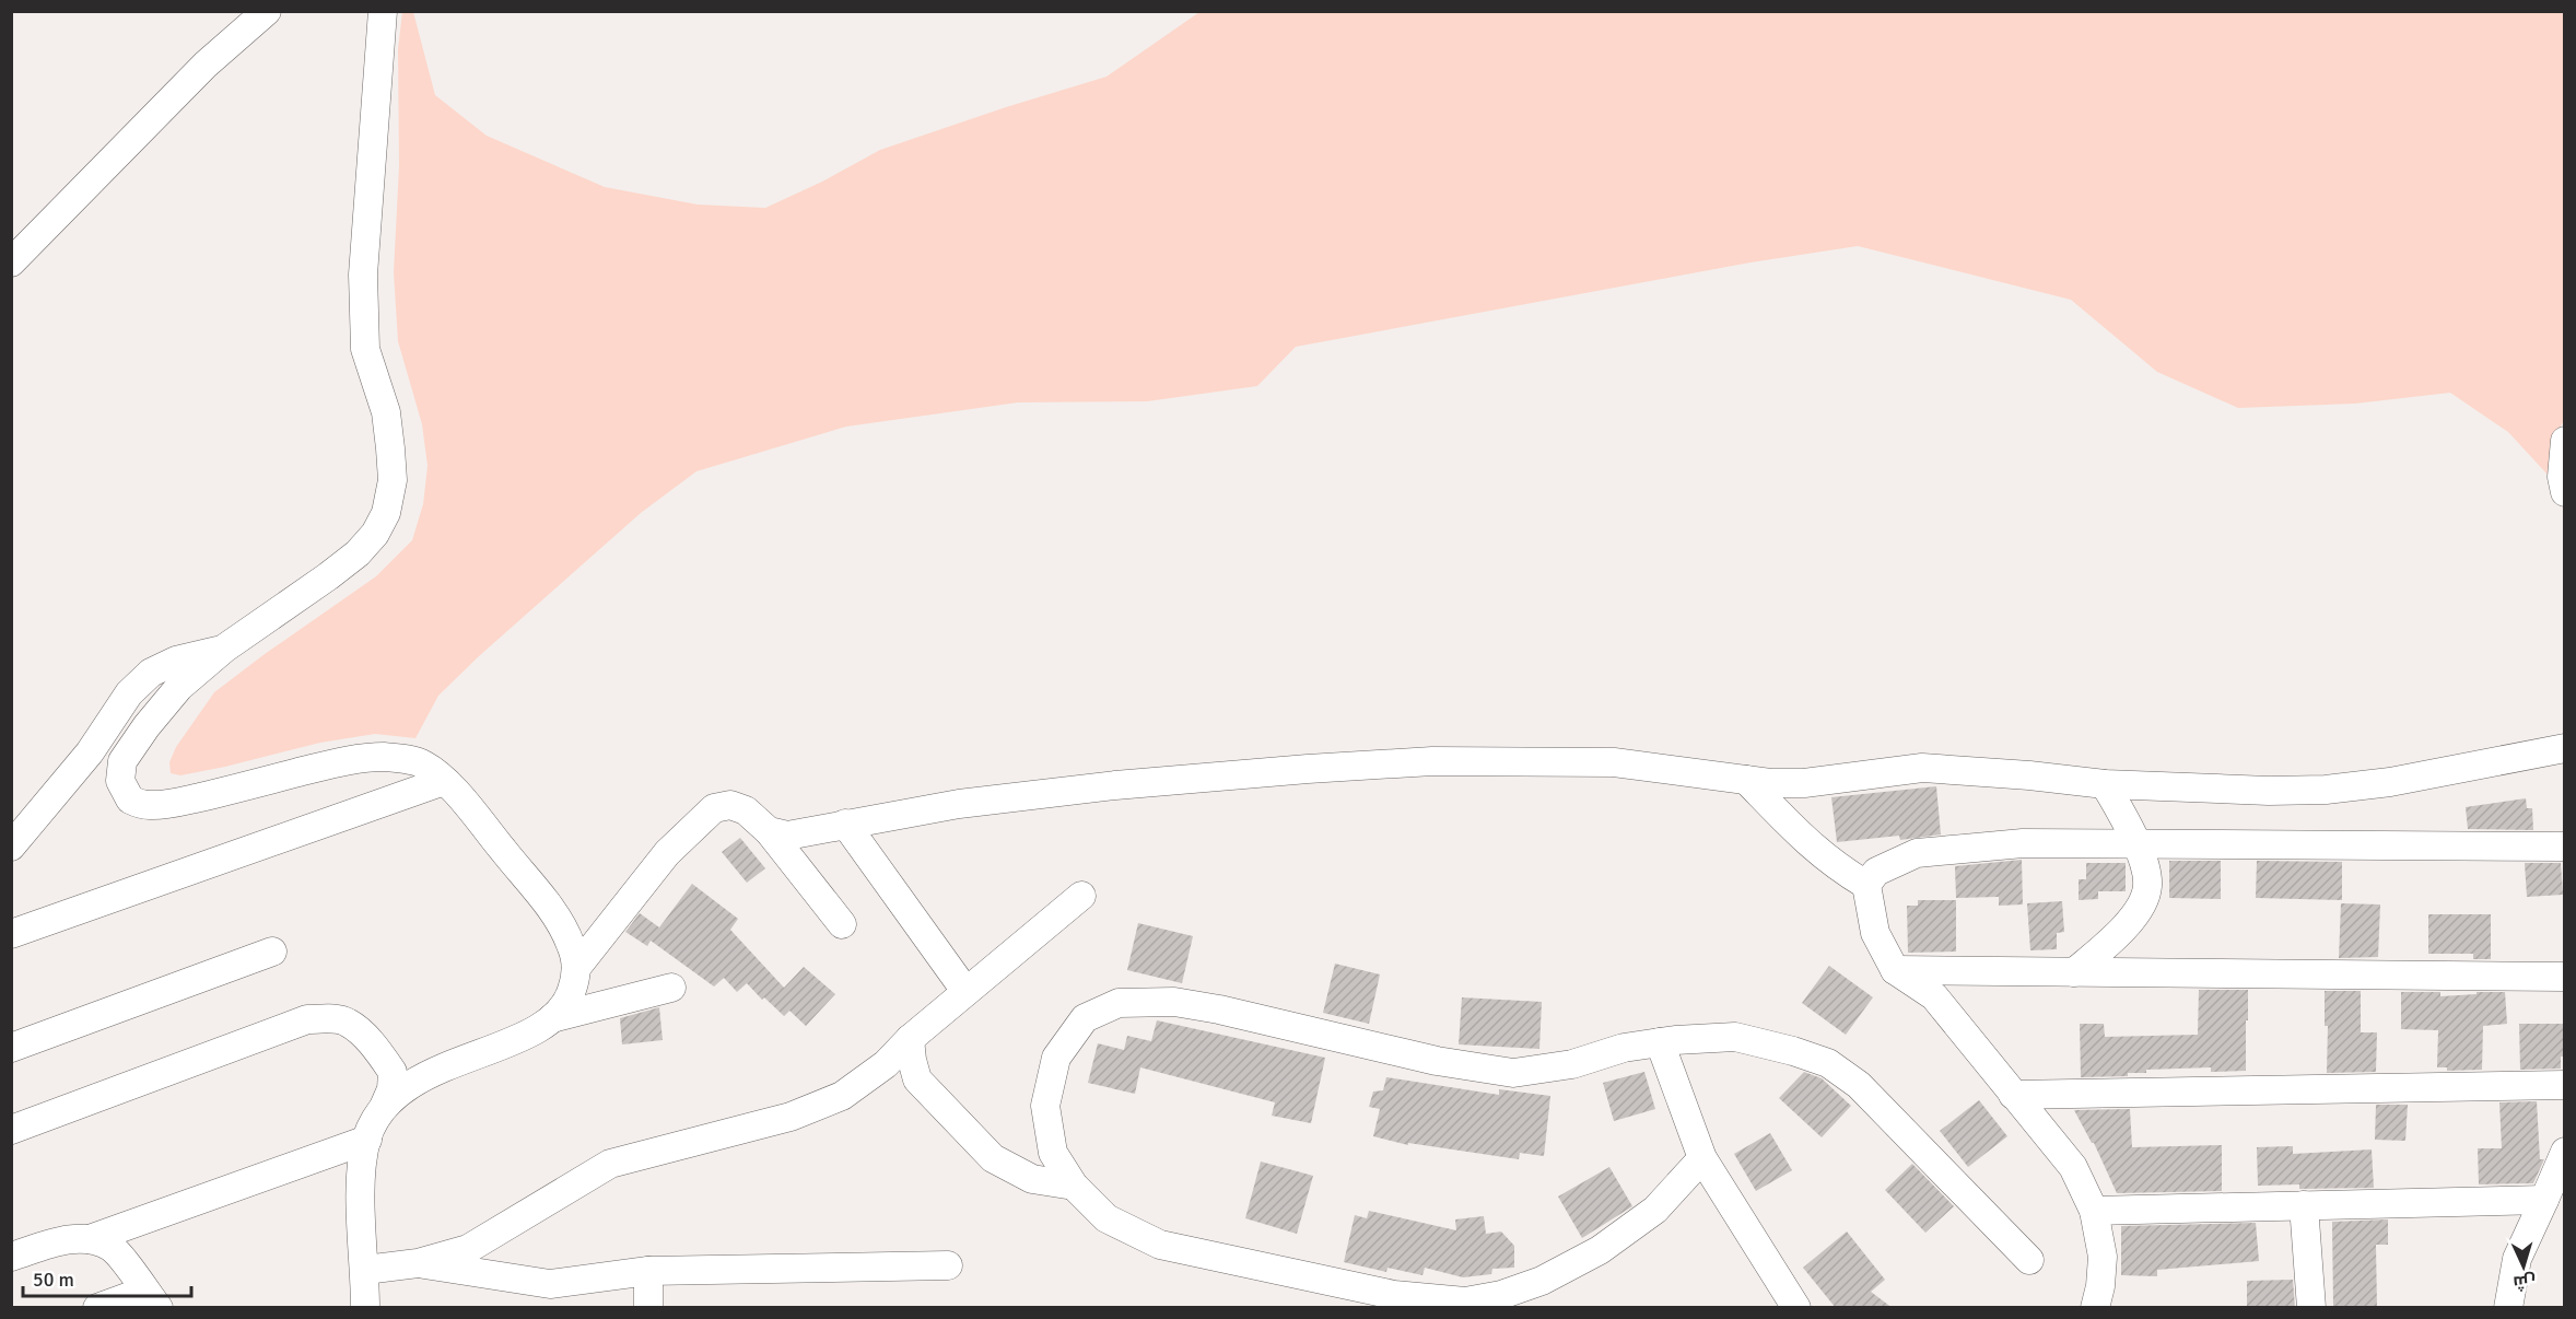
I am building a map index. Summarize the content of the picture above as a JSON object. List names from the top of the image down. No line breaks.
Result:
{"scale_bar":"50 m","north":"bottom"}
